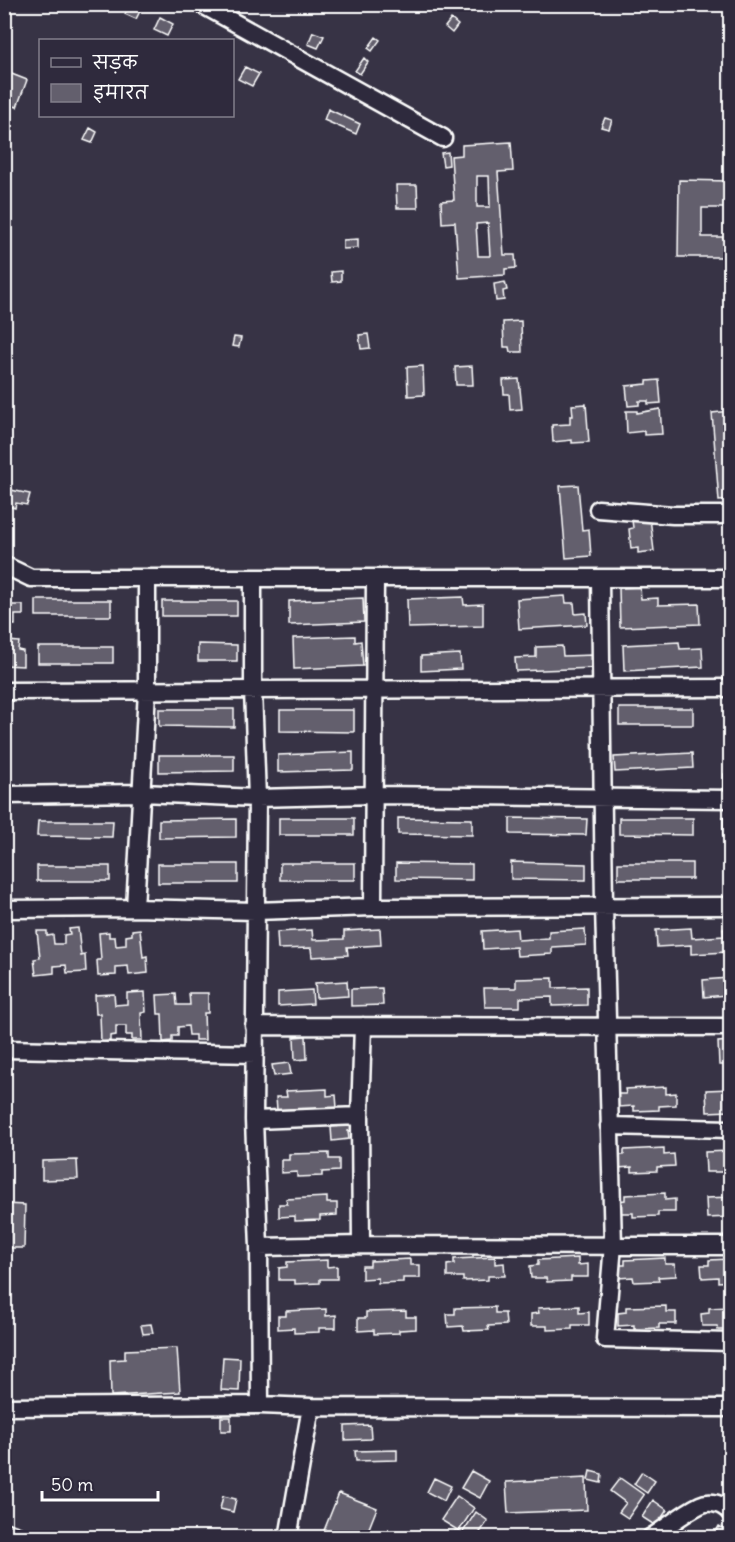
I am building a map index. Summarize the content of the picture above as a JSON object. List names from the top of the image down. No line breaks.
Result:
{"legend":["सड़क","इमारत"],"scale_bar":"50 m"}
